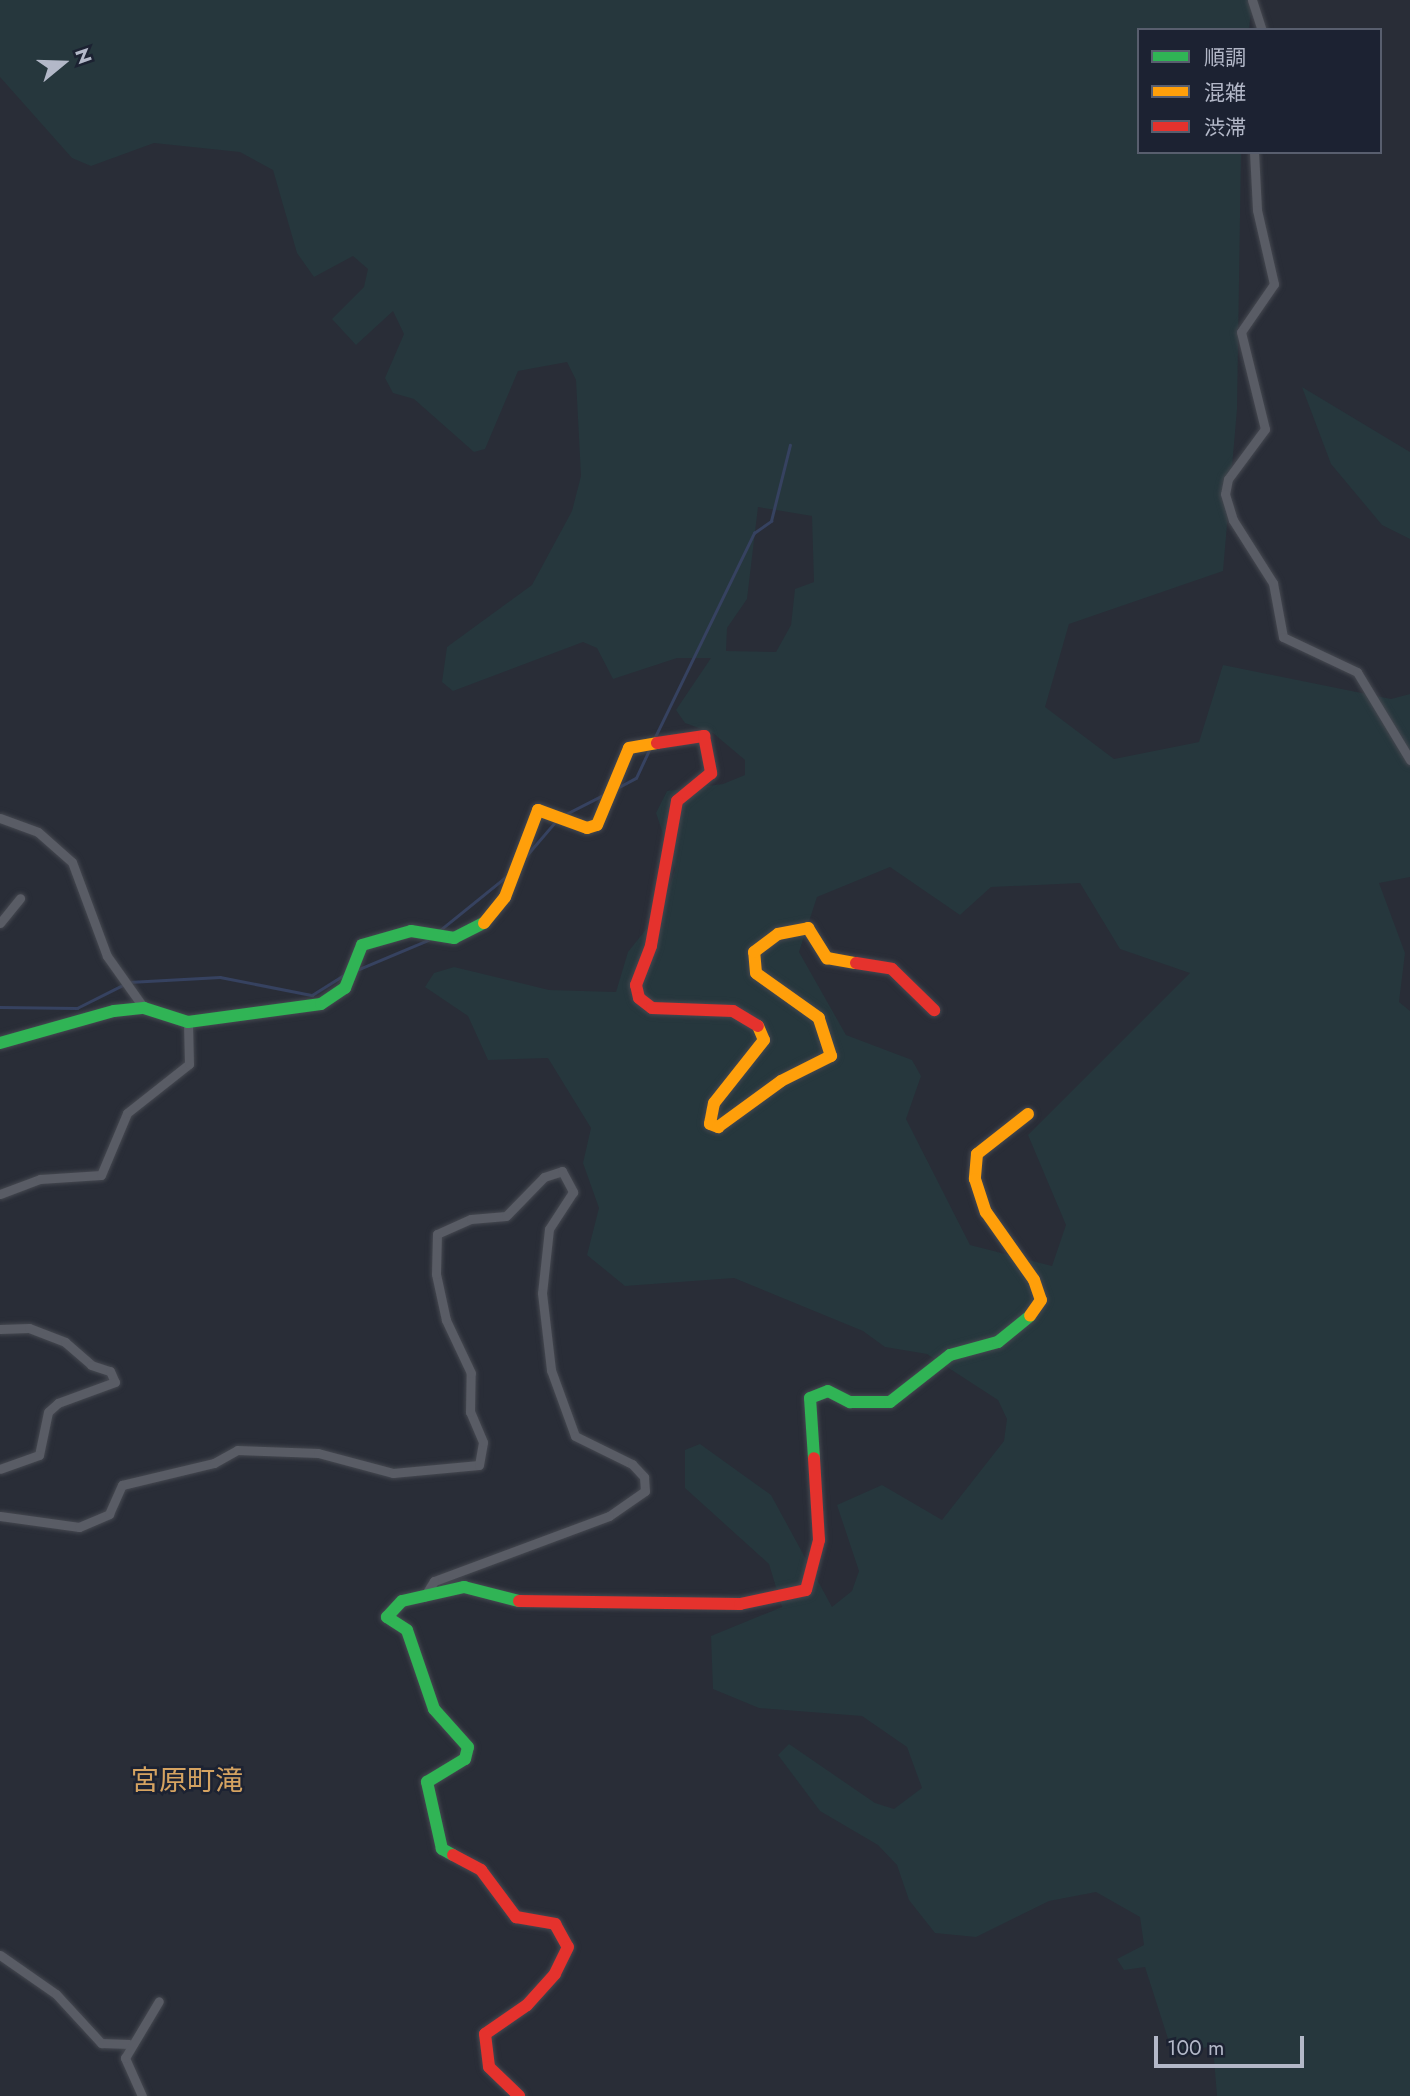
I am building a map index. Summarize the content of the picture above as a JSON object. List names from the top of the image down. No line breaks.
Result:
{"districts":["宮原町滝"],"legend":["順調","混雑","渋滞"],"scale_bar":"100 m","north":"right"}
